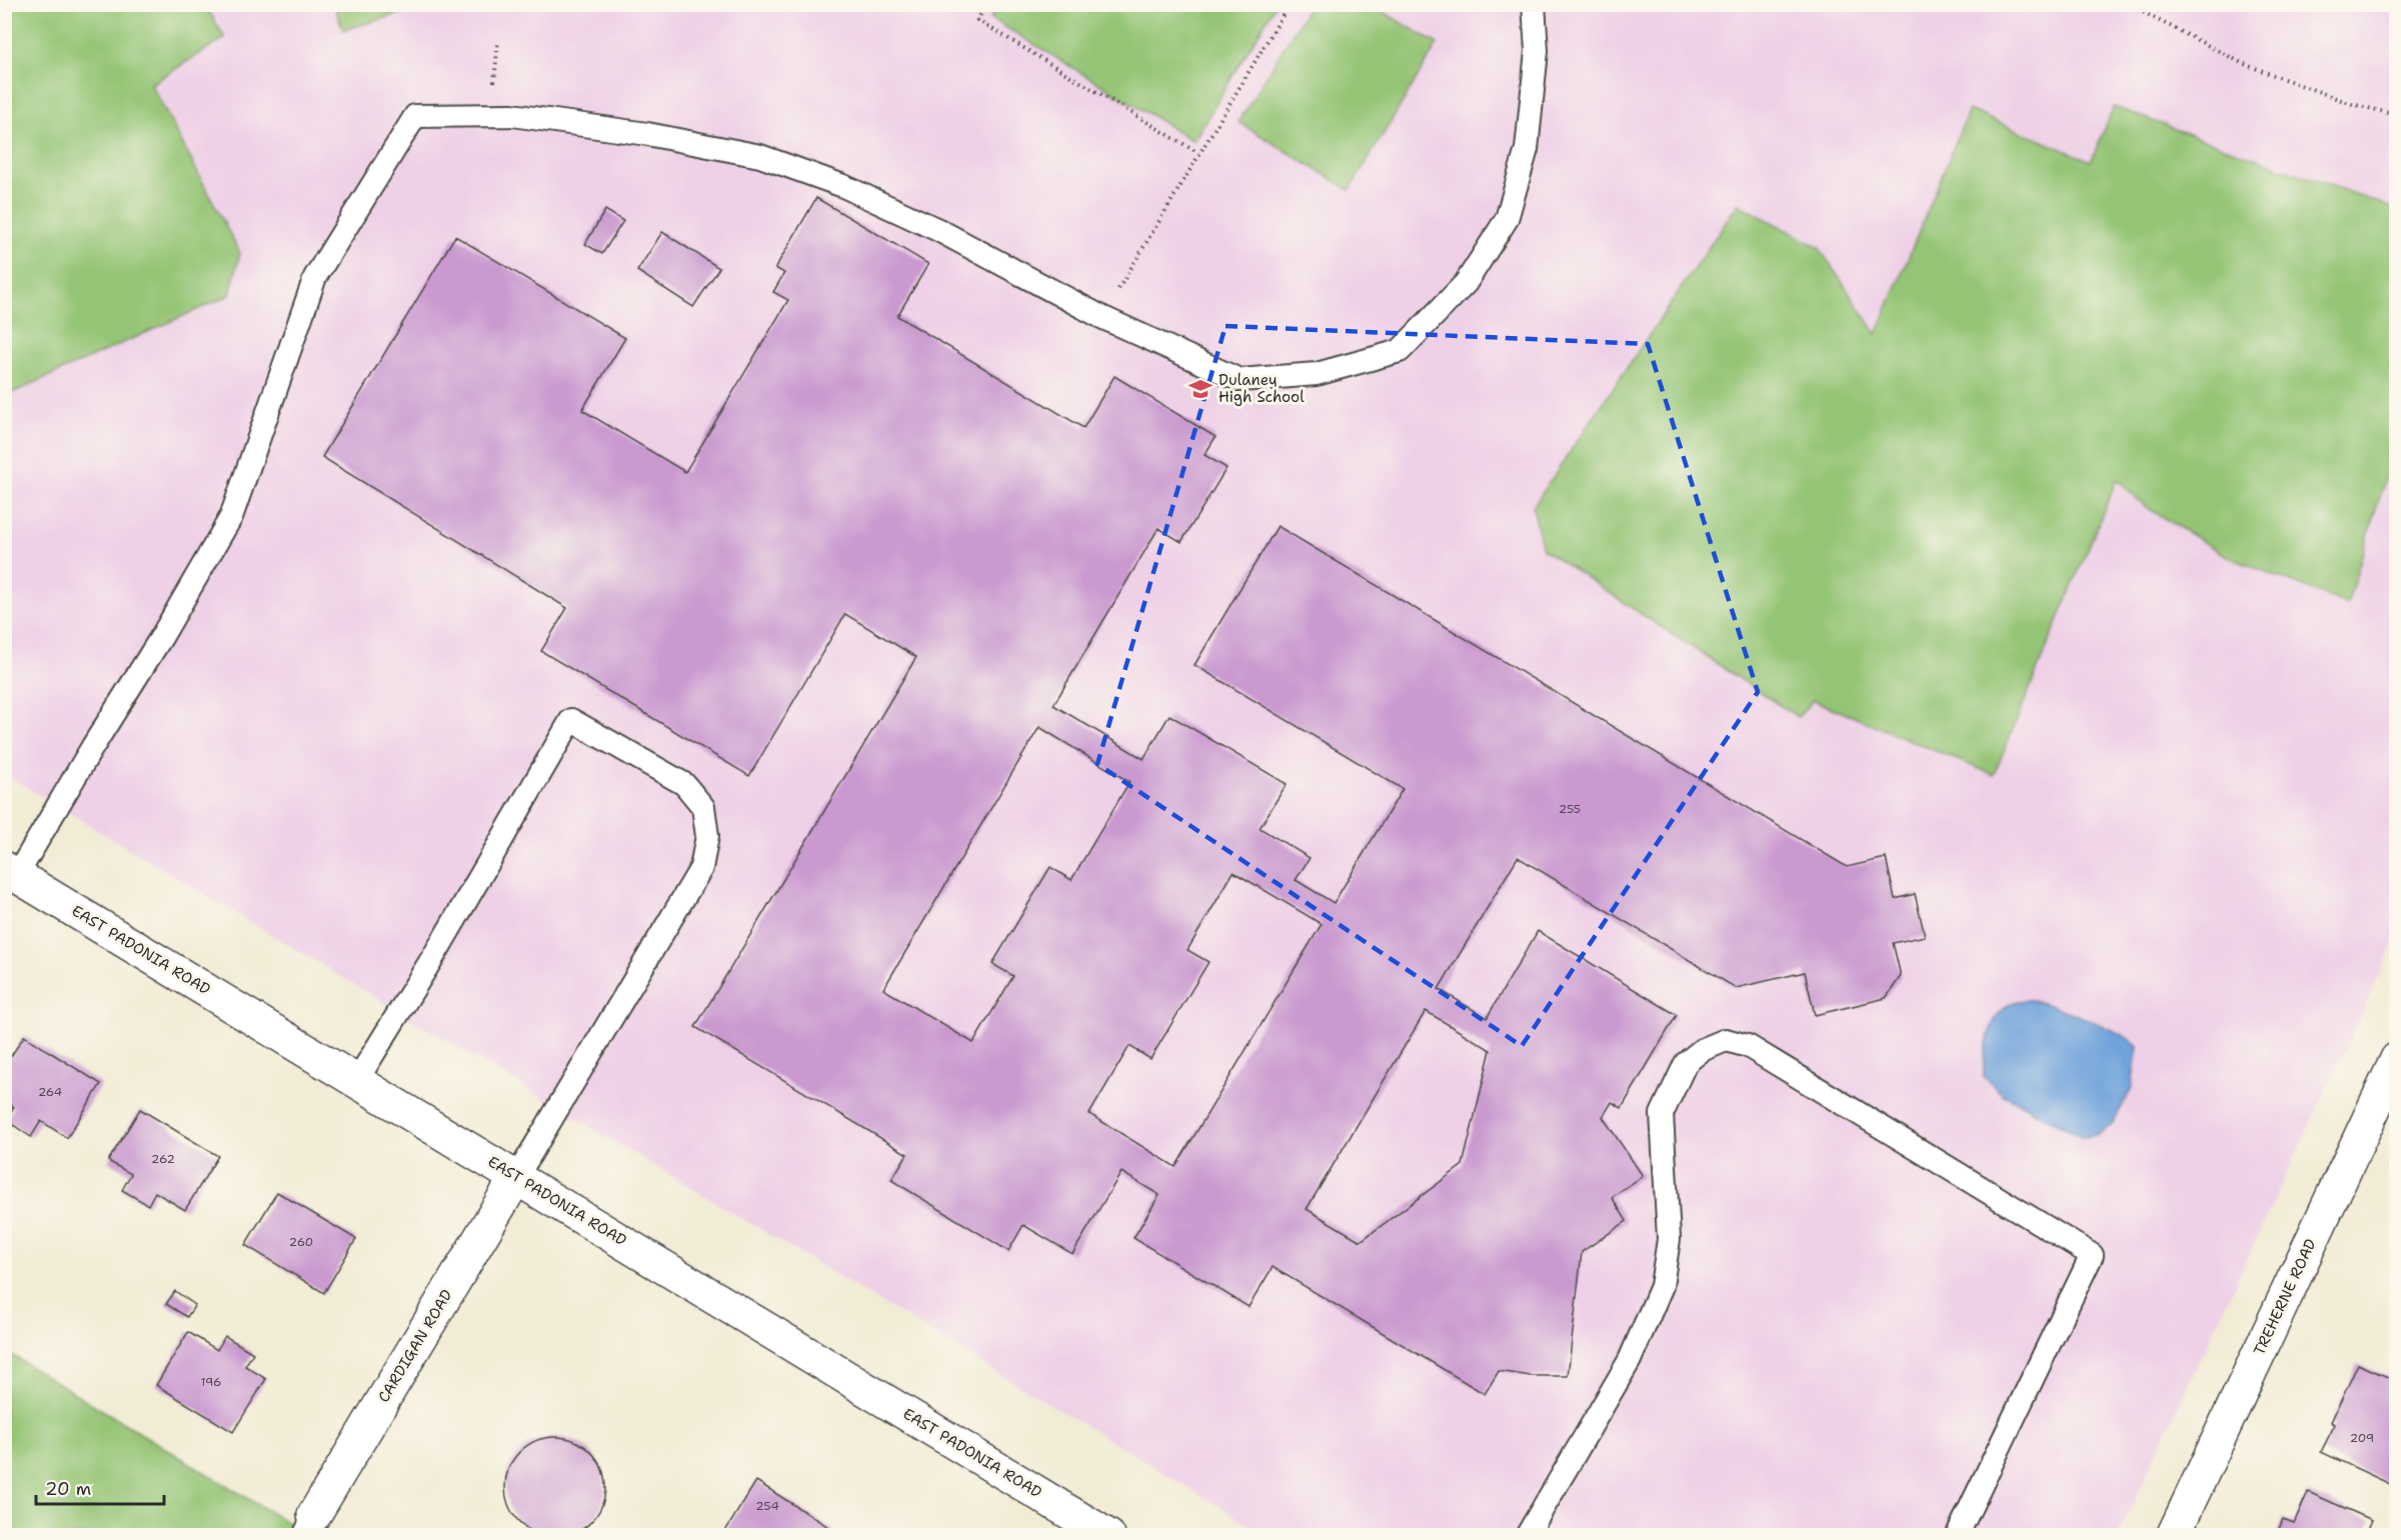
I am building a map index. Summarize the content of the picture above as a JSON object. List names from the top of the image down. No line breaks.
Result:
{"streets":{"street":["EAST PADONIA ROAD","TREHERNE ROAD","CARDIGAN ROAD"]},"crossings":[["EAST PADONIA ROAD","CARDIGAN ROAD"]],"places":{"school or university":["Dulaney High School"]},"house_numbers":["255","264","262","260","196","209","254"],"scale_bar":"20 m"}
